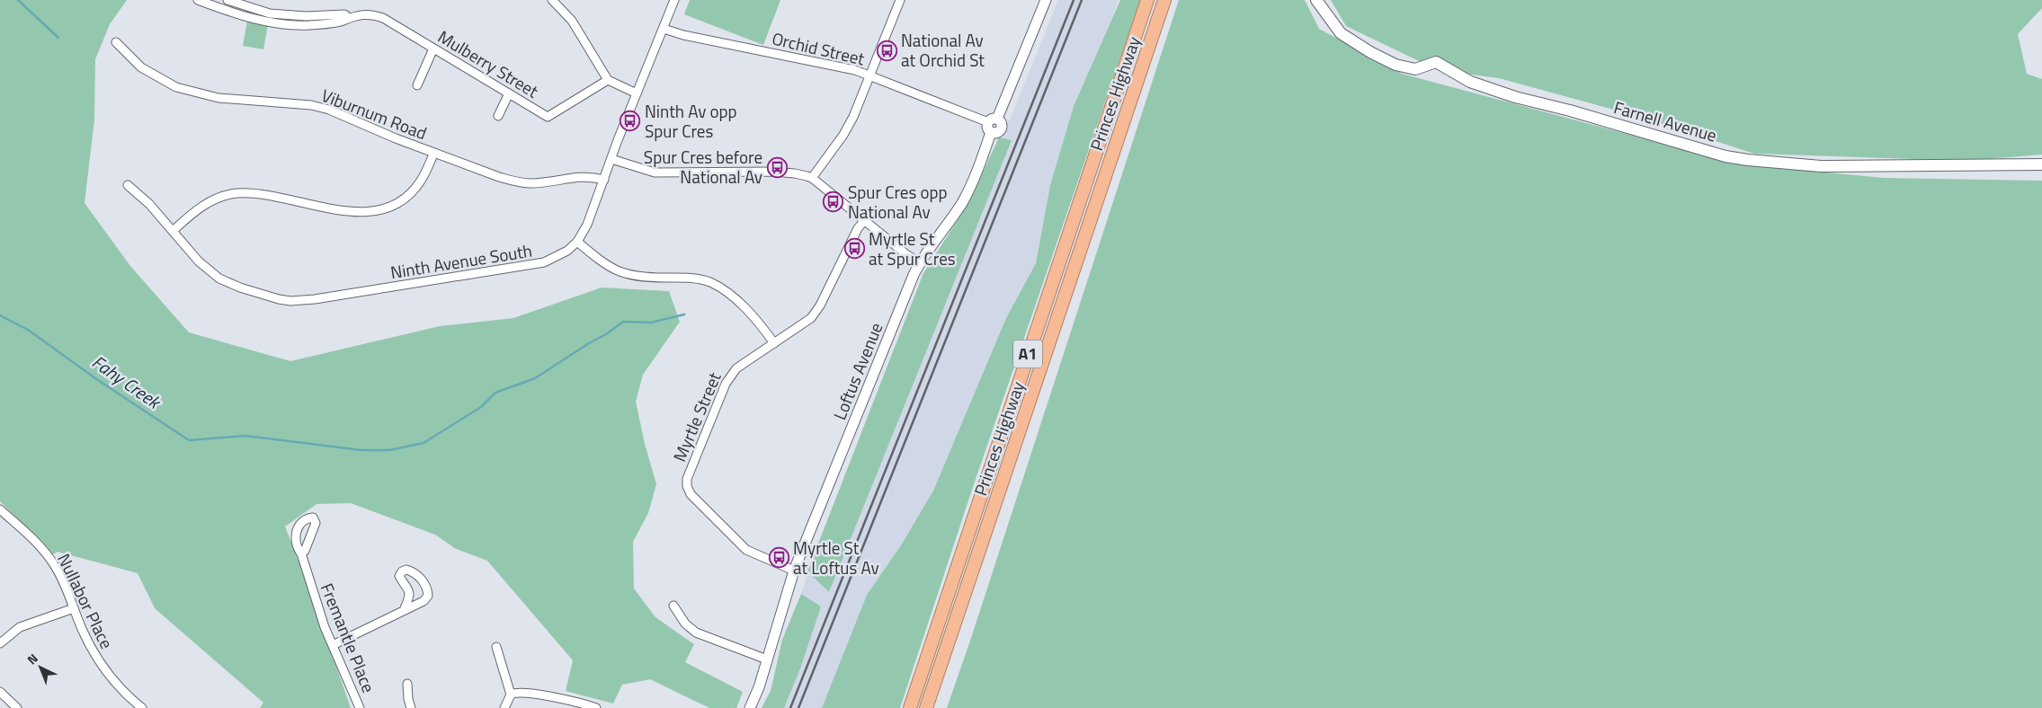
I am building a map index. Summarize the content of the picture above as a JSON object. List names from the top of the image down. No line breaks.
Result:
{"streets":{"highway":["Princes Highway","A1"],"main road":["Farnell Avenue"],"street":["Orchid Street","Mulberry Street","Viburnum Road","Ninth Avenue South","Loftus Avenue","Myrtle Street","Nullabor Place","Fremantle Place"]},"crossings":[["Orchid Street","Ninth Avenue South"],["Orchid Street","Loftus Avenue"],["Viburnum Road","Ninth Avenue South"],["Loftus Avenue","Myrtle Street"]],"water":["Fahy Creek"],"places":{"bus stop":["National Av at Orchid St","Ninth Av opp Spur Cres","Spur Cres before National Av","Spur Cres opp National Av","Myrtle St at Spur Cres","Myrtle St at Loftus Av"]},"north":"top left"}
